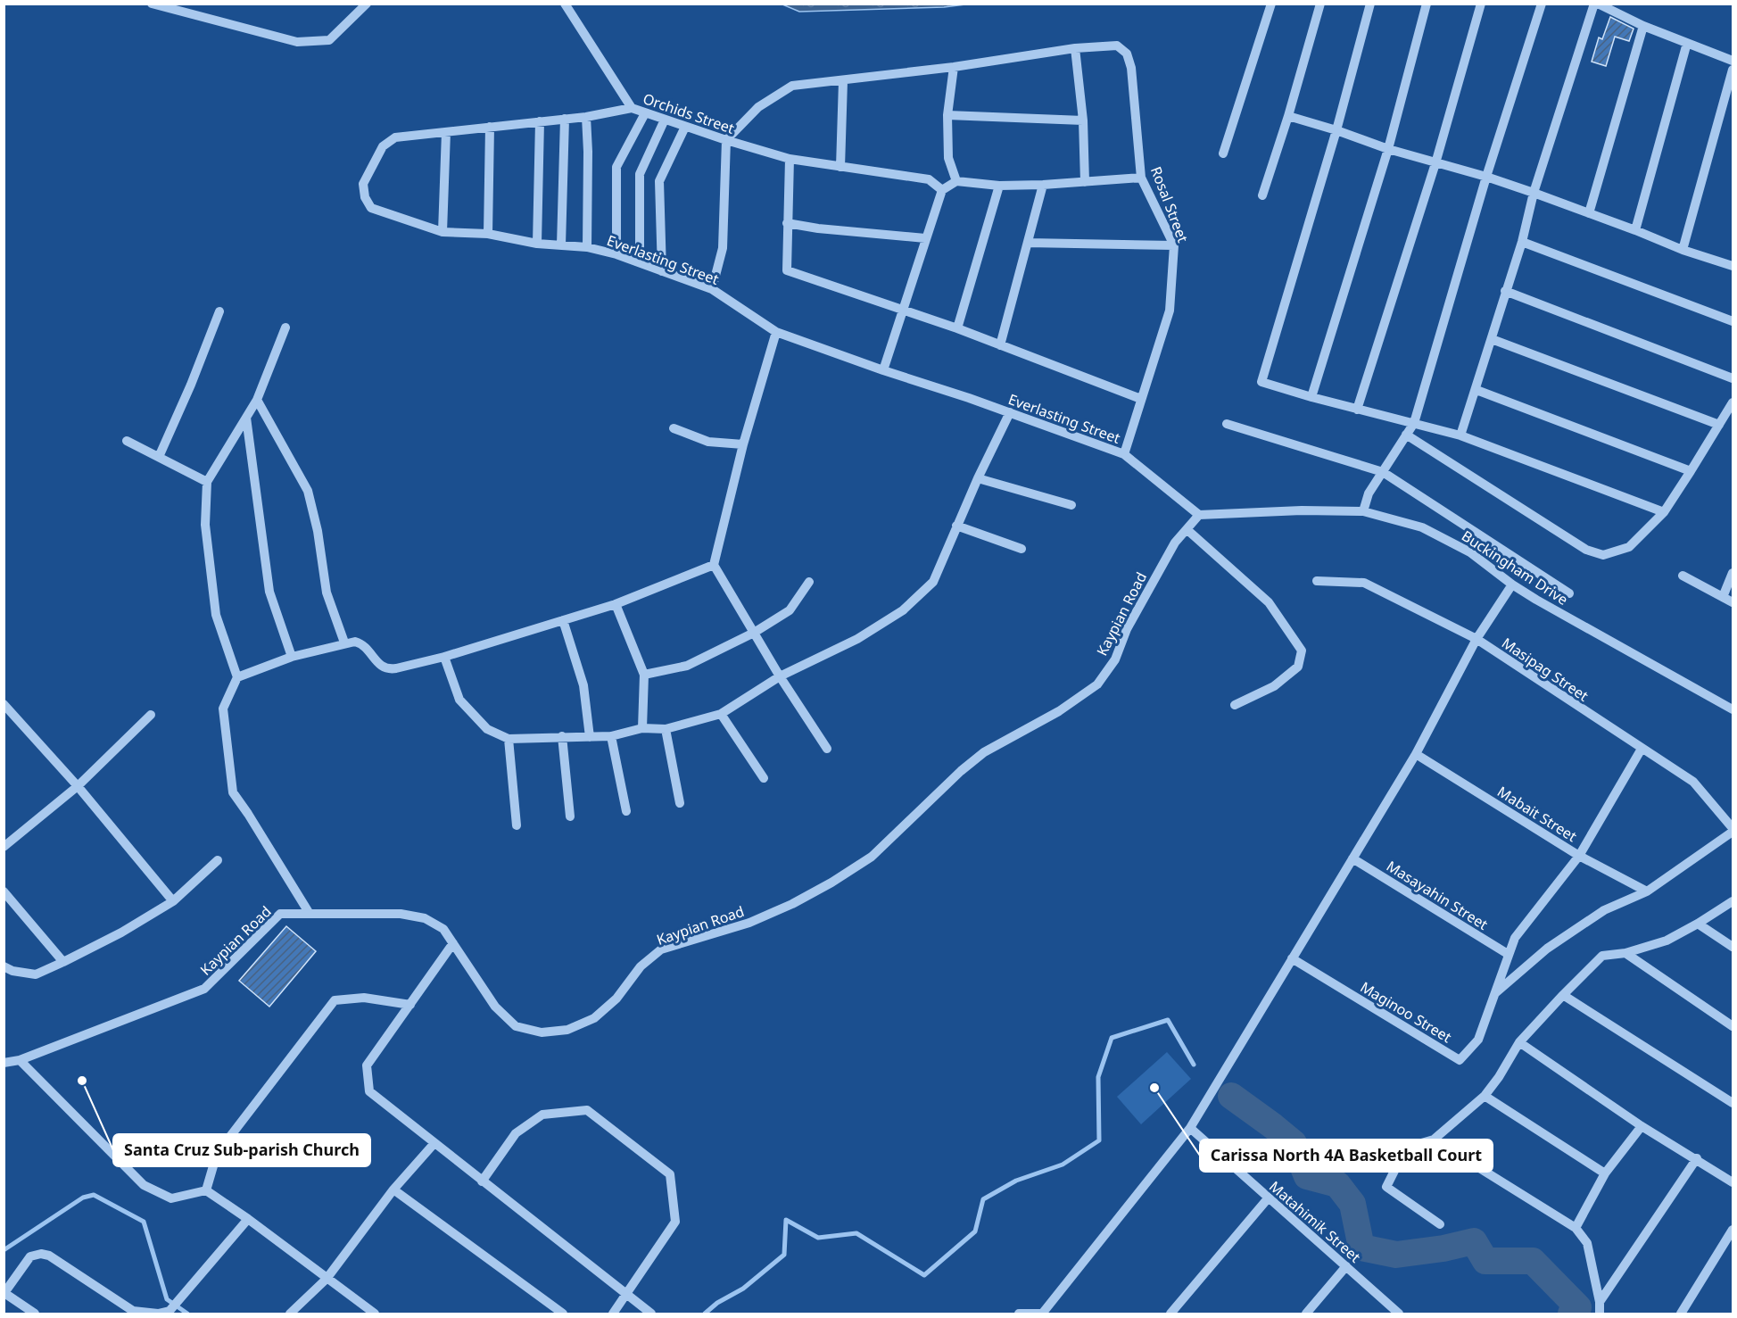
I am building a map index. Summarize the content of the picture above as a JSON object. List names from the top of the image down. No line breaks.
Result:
{"streets":{"street":["Orchids Street","Rosal Street","Everlasting Street","Buckingham Drive","Kaypian Road","Masipag Street","Mabait Street","Masayahin Street","Maginoo Street","Matahimik Street"]},"crossings":[["Orchids Street","Everlasting Street"],["Rosal Street","Everlasting Street"],["Everlasting Street","Buckingham Drive"],["Everlasting Street","Kaypian Road"],["Buckingham Drive","Kaypian Road"],["Masipag Street","Maginoo Street"],["Mabait Street","Maginoo Street"],["Masayahin Street","Maginoo Street"]],"places":["Santa Cruz Sub-parish Church","Carissa North 4A Basketball Court"]}
